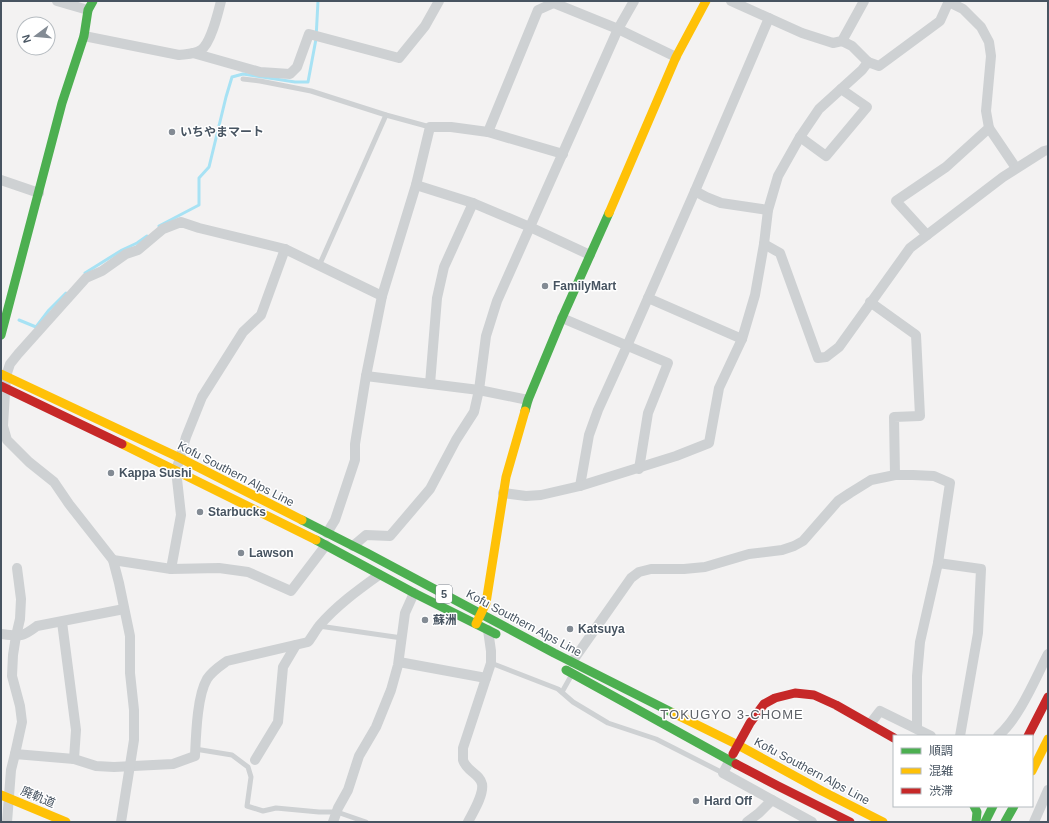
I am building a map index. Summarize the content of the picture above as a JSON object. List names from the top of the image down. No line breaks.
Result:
{"streets":{"main road":["Kofu Southern Alps Line","5","廃軌道"]},"districts":["TOKUGYO 3-CHOME"],"places":["いちやまマート","FamilyMart","Kappa Sushi","Starbucks","Lawson","蘇洲","Katsuya","Hard Off"],"legend":["順調","混雑","渋滞"],"north":"left"}
